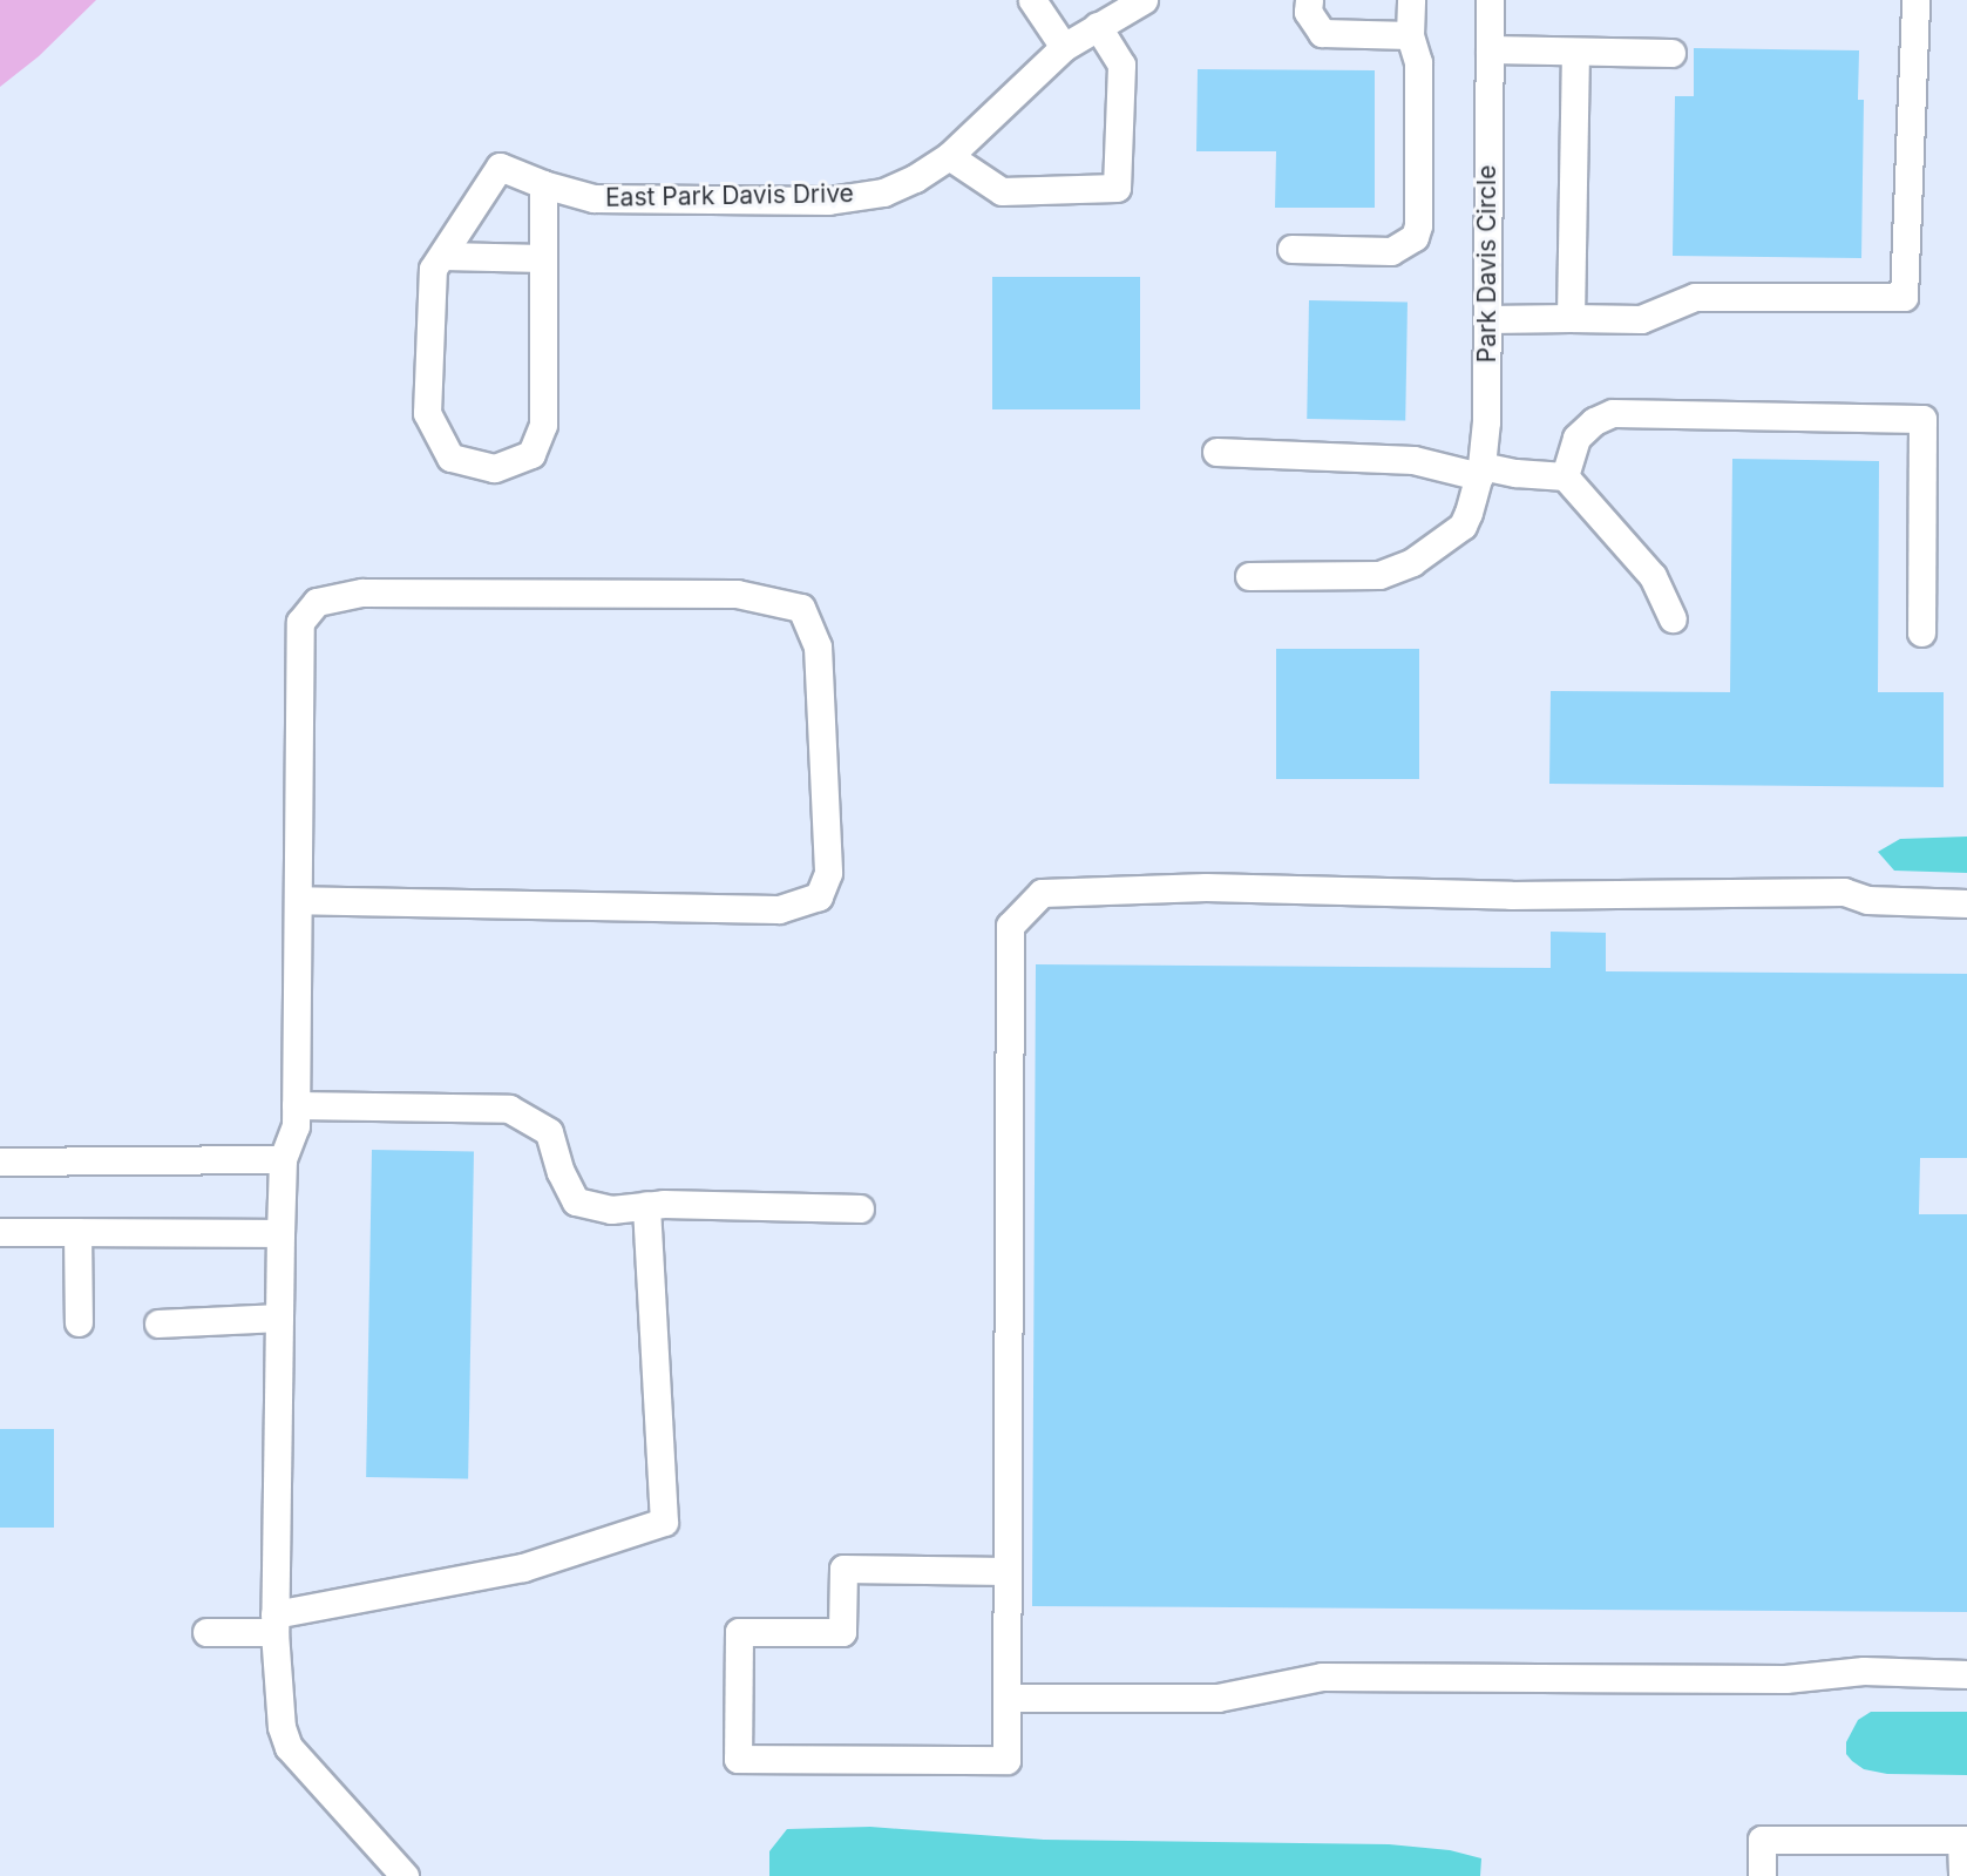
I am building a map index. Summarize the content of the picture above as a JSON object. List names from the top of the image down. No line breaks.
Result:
{"streets":{"street":["East Park Davis Drive","Park Davis Circle"]}}
